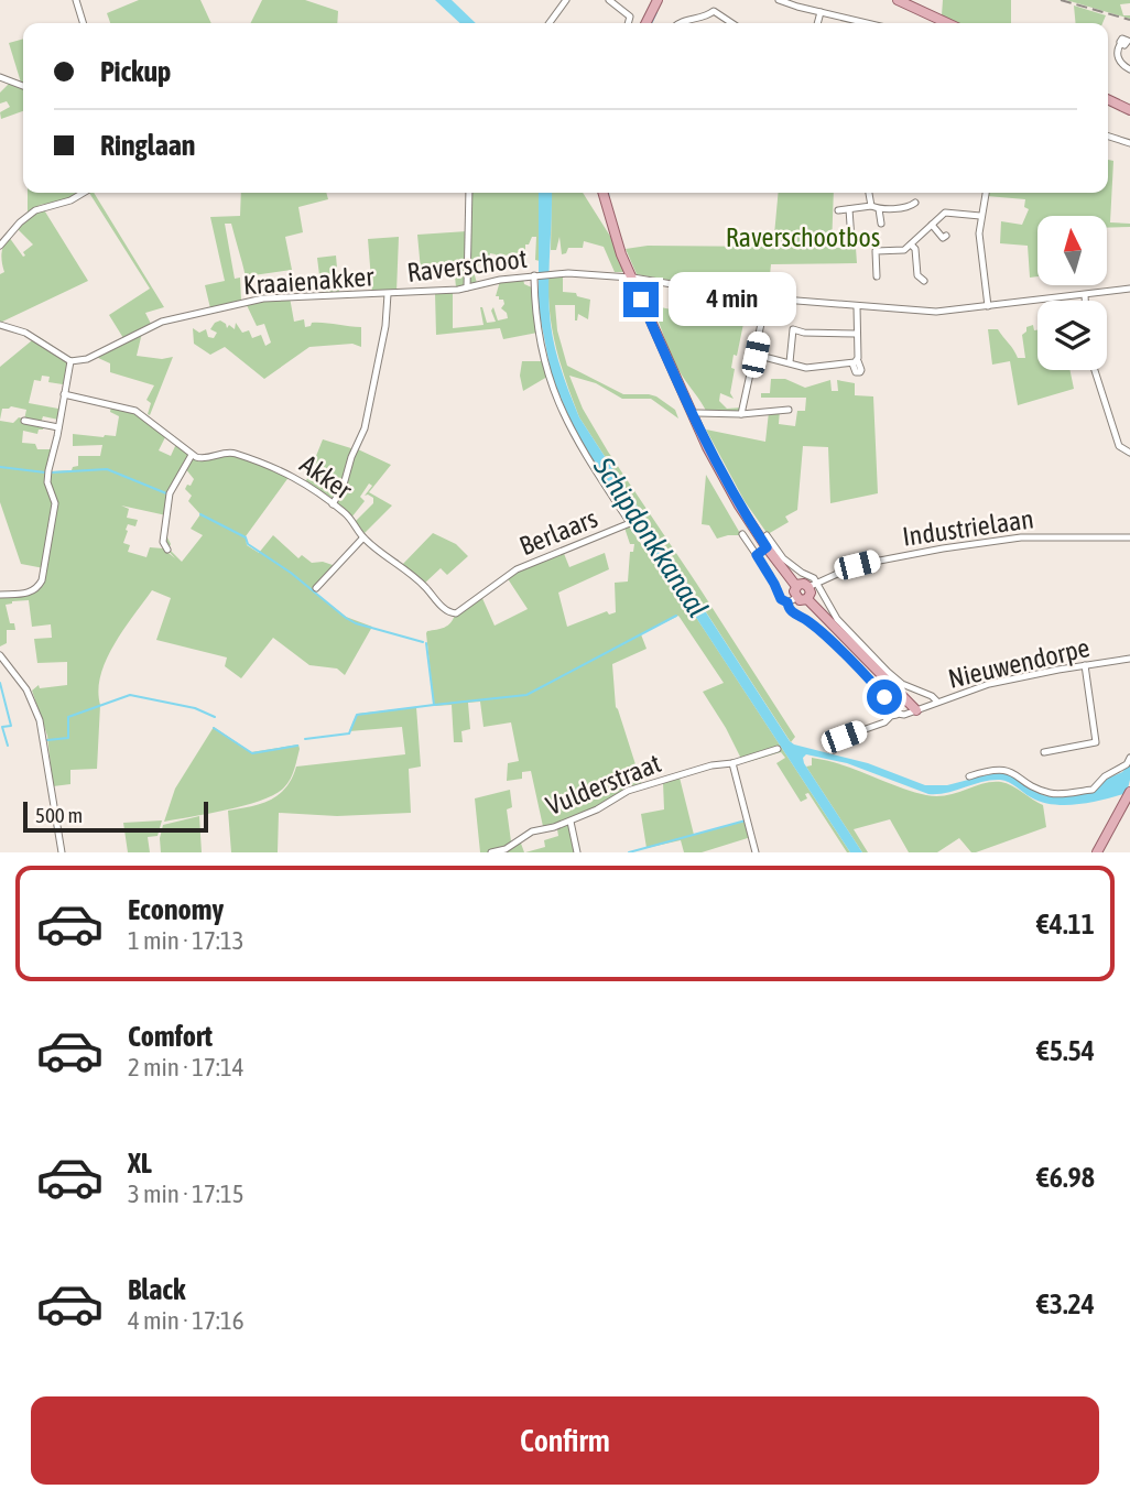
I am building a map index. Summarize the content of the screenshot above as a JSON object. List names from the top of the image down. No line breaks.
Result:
{"streets":{"street":["Raverschoot","Kraaienakker","Akker","Industrielaan","Berlaars","Nieuwendorpe","Vulderstraat"]},"crossings":[["Raverschoot","Kraaienakker"],["Raverschoot","Berlaars"],["Kraaienakker","Akker"],["Akker","Berlaars"]],"water":["Schipdonkkanaal"],"parks":["Raverschootbos"],"scale_bar":"500 m","north":"top","page":{"banner":["Pickup","Ringlaan"],"bubble":"4 min","scale":"500 m","list":[{"name":"Economy","note":"1 min · 17:13","value":"€4.11"},{"name":"Comfort","note":"2 min · 17:14","value":"€5.54"},{"name":"XL","note":"3 min · 17:15","value":"€6.98"},{"name":"Black","note":"4 min · 17:16","value":"€3.24"}],"buttons":"Confirm"}}
